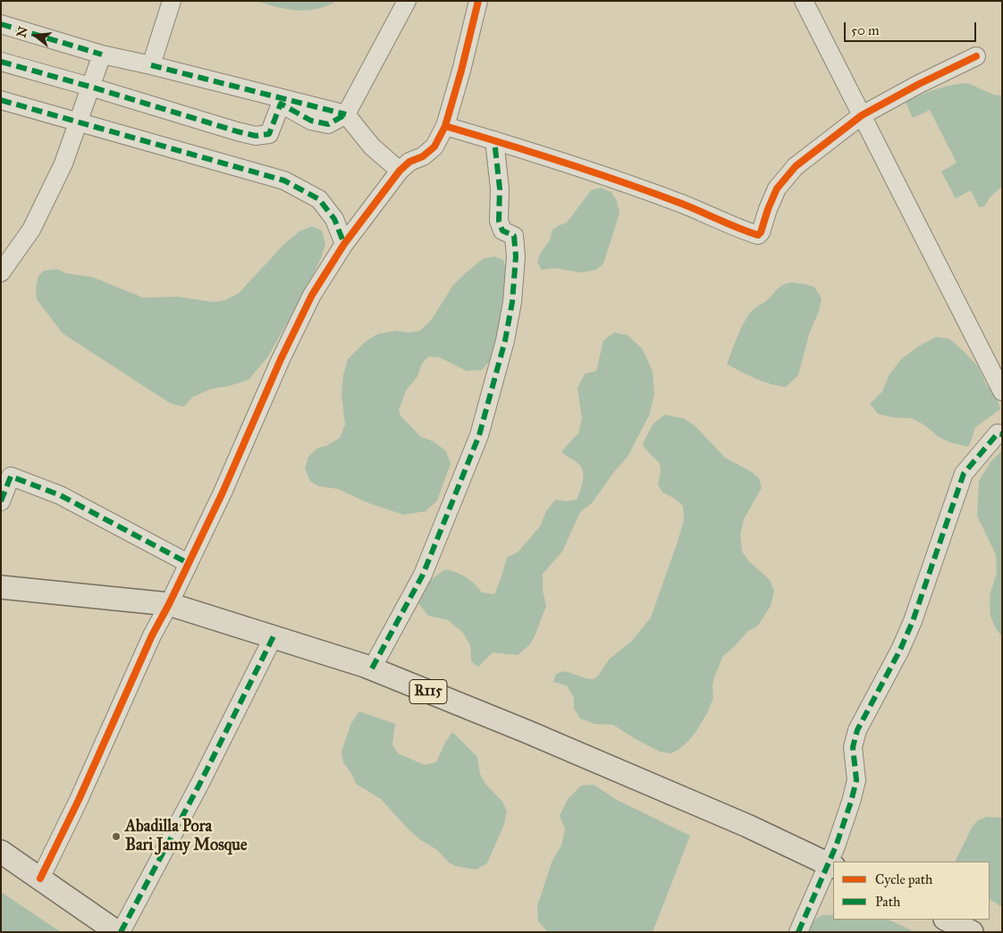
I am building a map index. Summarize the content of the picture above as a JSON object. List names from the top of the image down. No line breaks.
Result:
{"streets":{"main road":["R115"]},"places":["Abadilla Pora Bari Jamy Mosque"],"legend":["Cycle path","Path"],"scale_bar":"50 m","north":"left"}
